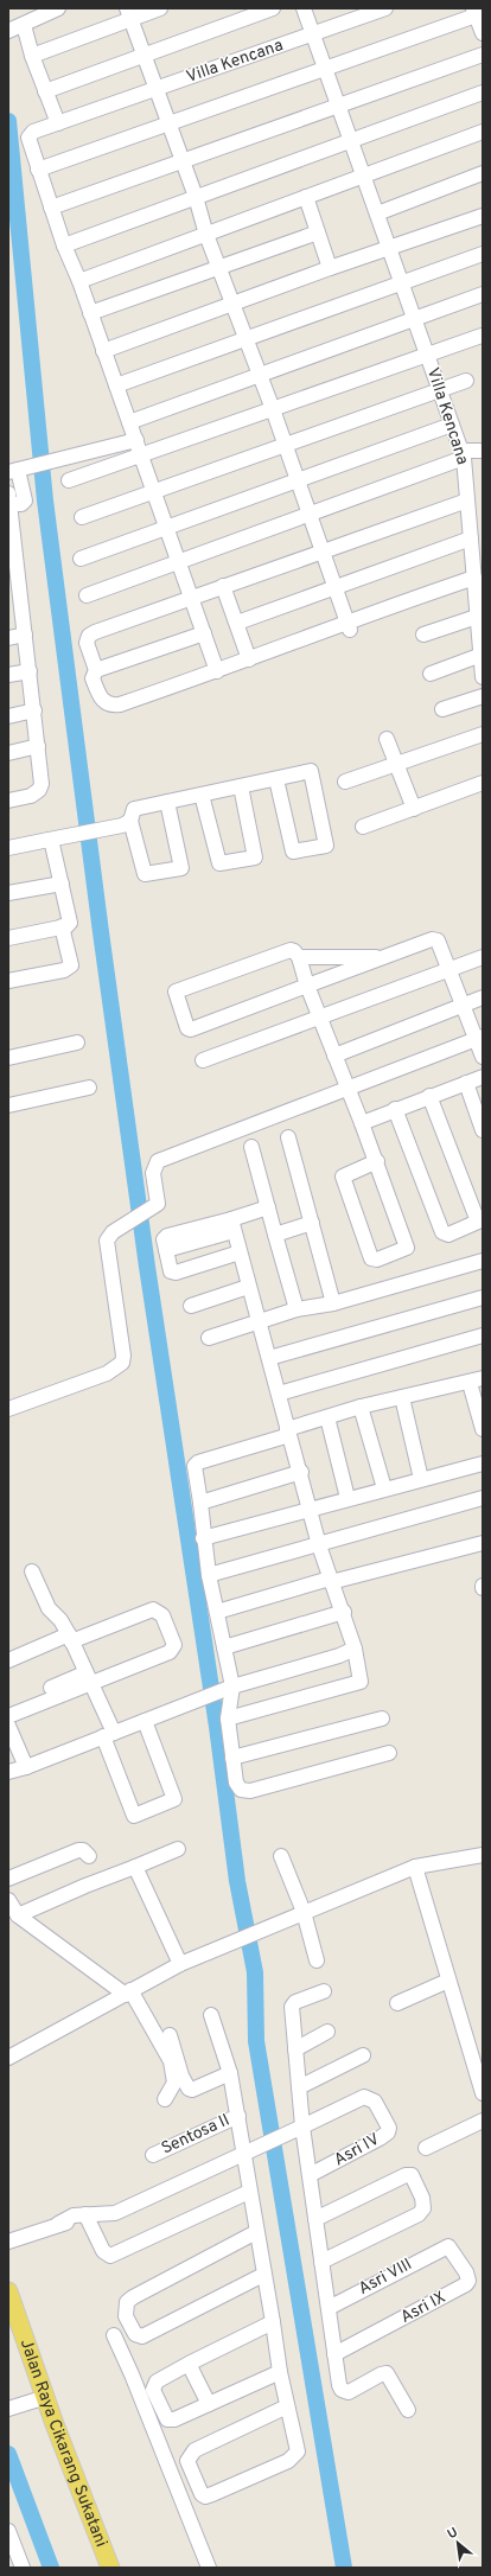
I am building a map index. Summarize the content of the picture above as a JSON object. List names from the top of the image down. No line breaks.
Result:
{"streets":{"main road":["Jalan Raya Cikarang Sukatani"],"street":["Villa Kencana","Sentosa II","Asri IV","Asri VIII","Asri IX"]},"crossings":[["Asri VIII","Asri IX"]],"north":"top left"}
